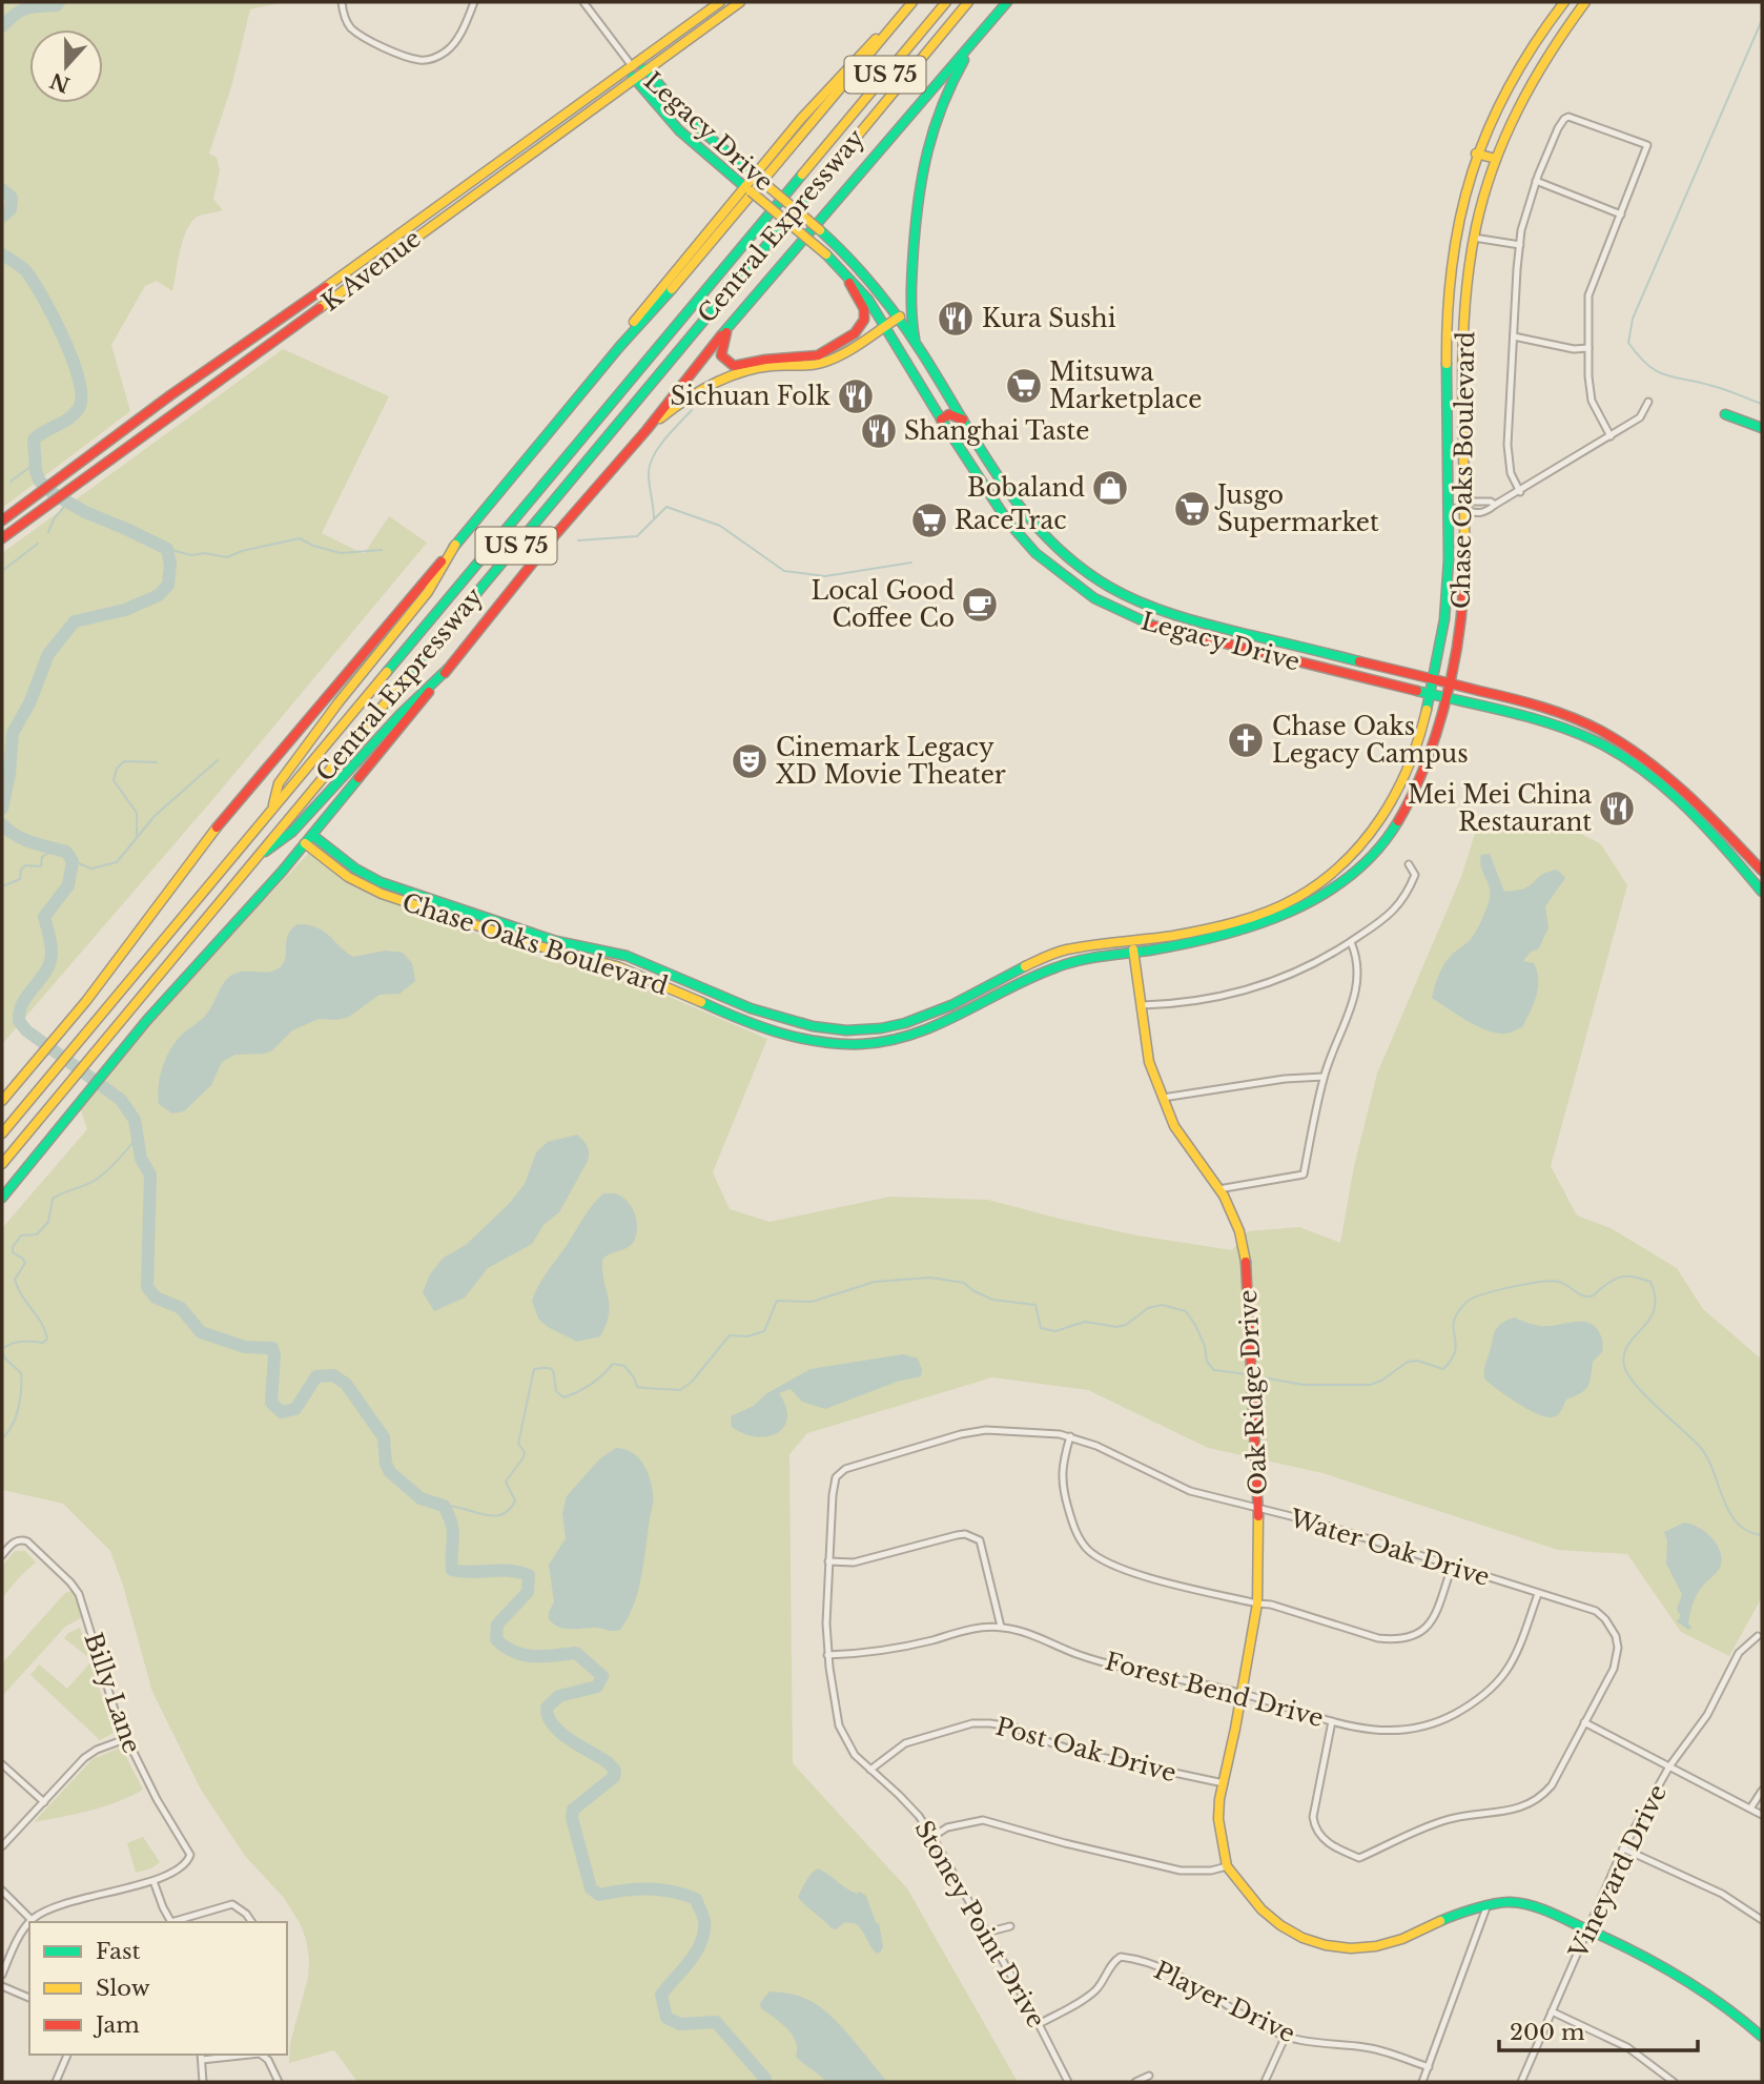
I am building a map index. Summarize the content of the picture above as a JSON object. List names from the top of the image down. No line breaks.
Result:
{"streets":{"main road":["US 75","Legacy Drive","Central Expressway","K Avenue","Chase Oaks Boulevard","Oak Ridge Drive"],"street":["Water Oak Drive","Forest Bend Drive","Billy Lane","Post Oak Drive","Vineyard Drive","Stoney Point Drive","Player Drive"]},"crossings":[["Legacy Drive","K Avenue"],["Legacy Drive","Chase Oaks Boulevard"],["Central Expressway","Chase Oaks Boulevard"],["Chase Oaks Boulevard","Oak Ridge Drive"],["Oak Ridge Drive","Water Oak Drive"],["Oak Ridge Drive","Forest Bend Drive"],["Oak Ridge Drive","Post Oak Drive"],["Water Oak Drive","Forest Bend Drive"],["Water Oak Drive","Stoney Point Drive"],["Forest Bend Drive","Stoney Point Drive"],["Post Oak Drive","Stoney Point Drive"],["Stoney Point Drive","Player Drive"]],"places":{"restaurant":["Kura Sushi","Sichuan Folk","Shanghai Taste","Mei Mei China Restaurant"],"supermarket":["Mitsuwa Marketplace","Jusgo Supermarket","RaceTrac"],"shop":["Bobaland"],"cafe":["Local Good Coffee Co"],"church":["Chase Oaks Legacy Campus"],"theatre":["Cinemark Legacy XD Movie Theater"]},"legend":["Fast","Slow","Jam"],"scale_bar":"200 m","north":"bottom"}
